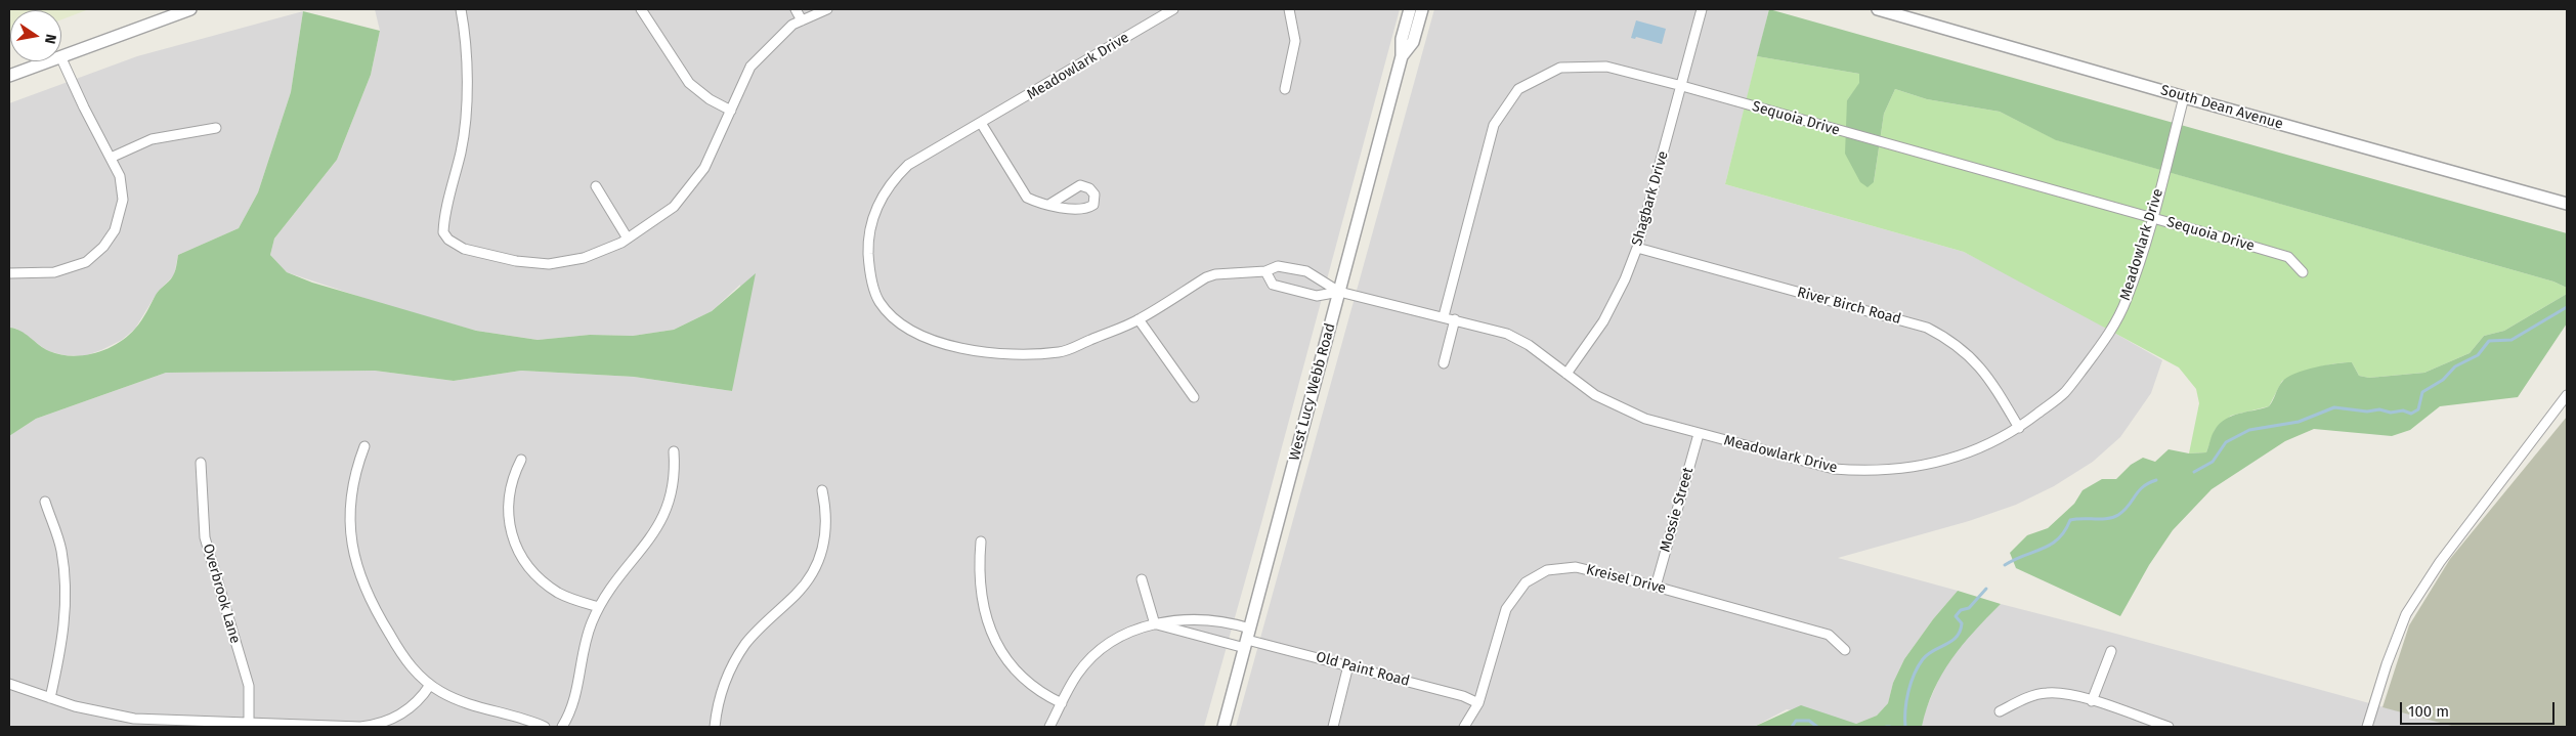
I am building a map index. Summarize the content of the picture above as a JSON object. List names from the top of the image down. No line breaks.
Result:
{"streets":{"street":["Meadowlark Drive","South Dean Avenue","Sequoia Drive","Shagbark Drive","River Birch Road","West Lucy Webb Road","Mossie Street","Kreisel Drive","Overbrook Lane","Old Paint Road"]},"crossings":[["Meadowlark Drive","South Dean Avenue"],["Meadowlark Drive","Sequoia Drive"],["Meadowlark Drive","Shagbark Drive"],["Meadowlark Drive","River Birch Road"],["Meadowlark Drive","West Lucy Webb Road"],["Meadowlark Drive","Mossie Street"],["Sequoia Drive","Shagbark Drive"],["Shagbark Drive","River Birch Road"],["West Lucy Webb Road","Old Paint Road"],["Mossie Street","Kreisel Drive"],["Kreisel Drive","Old Paint Road"]],"scale_bar":"100 m","north":"right"}
